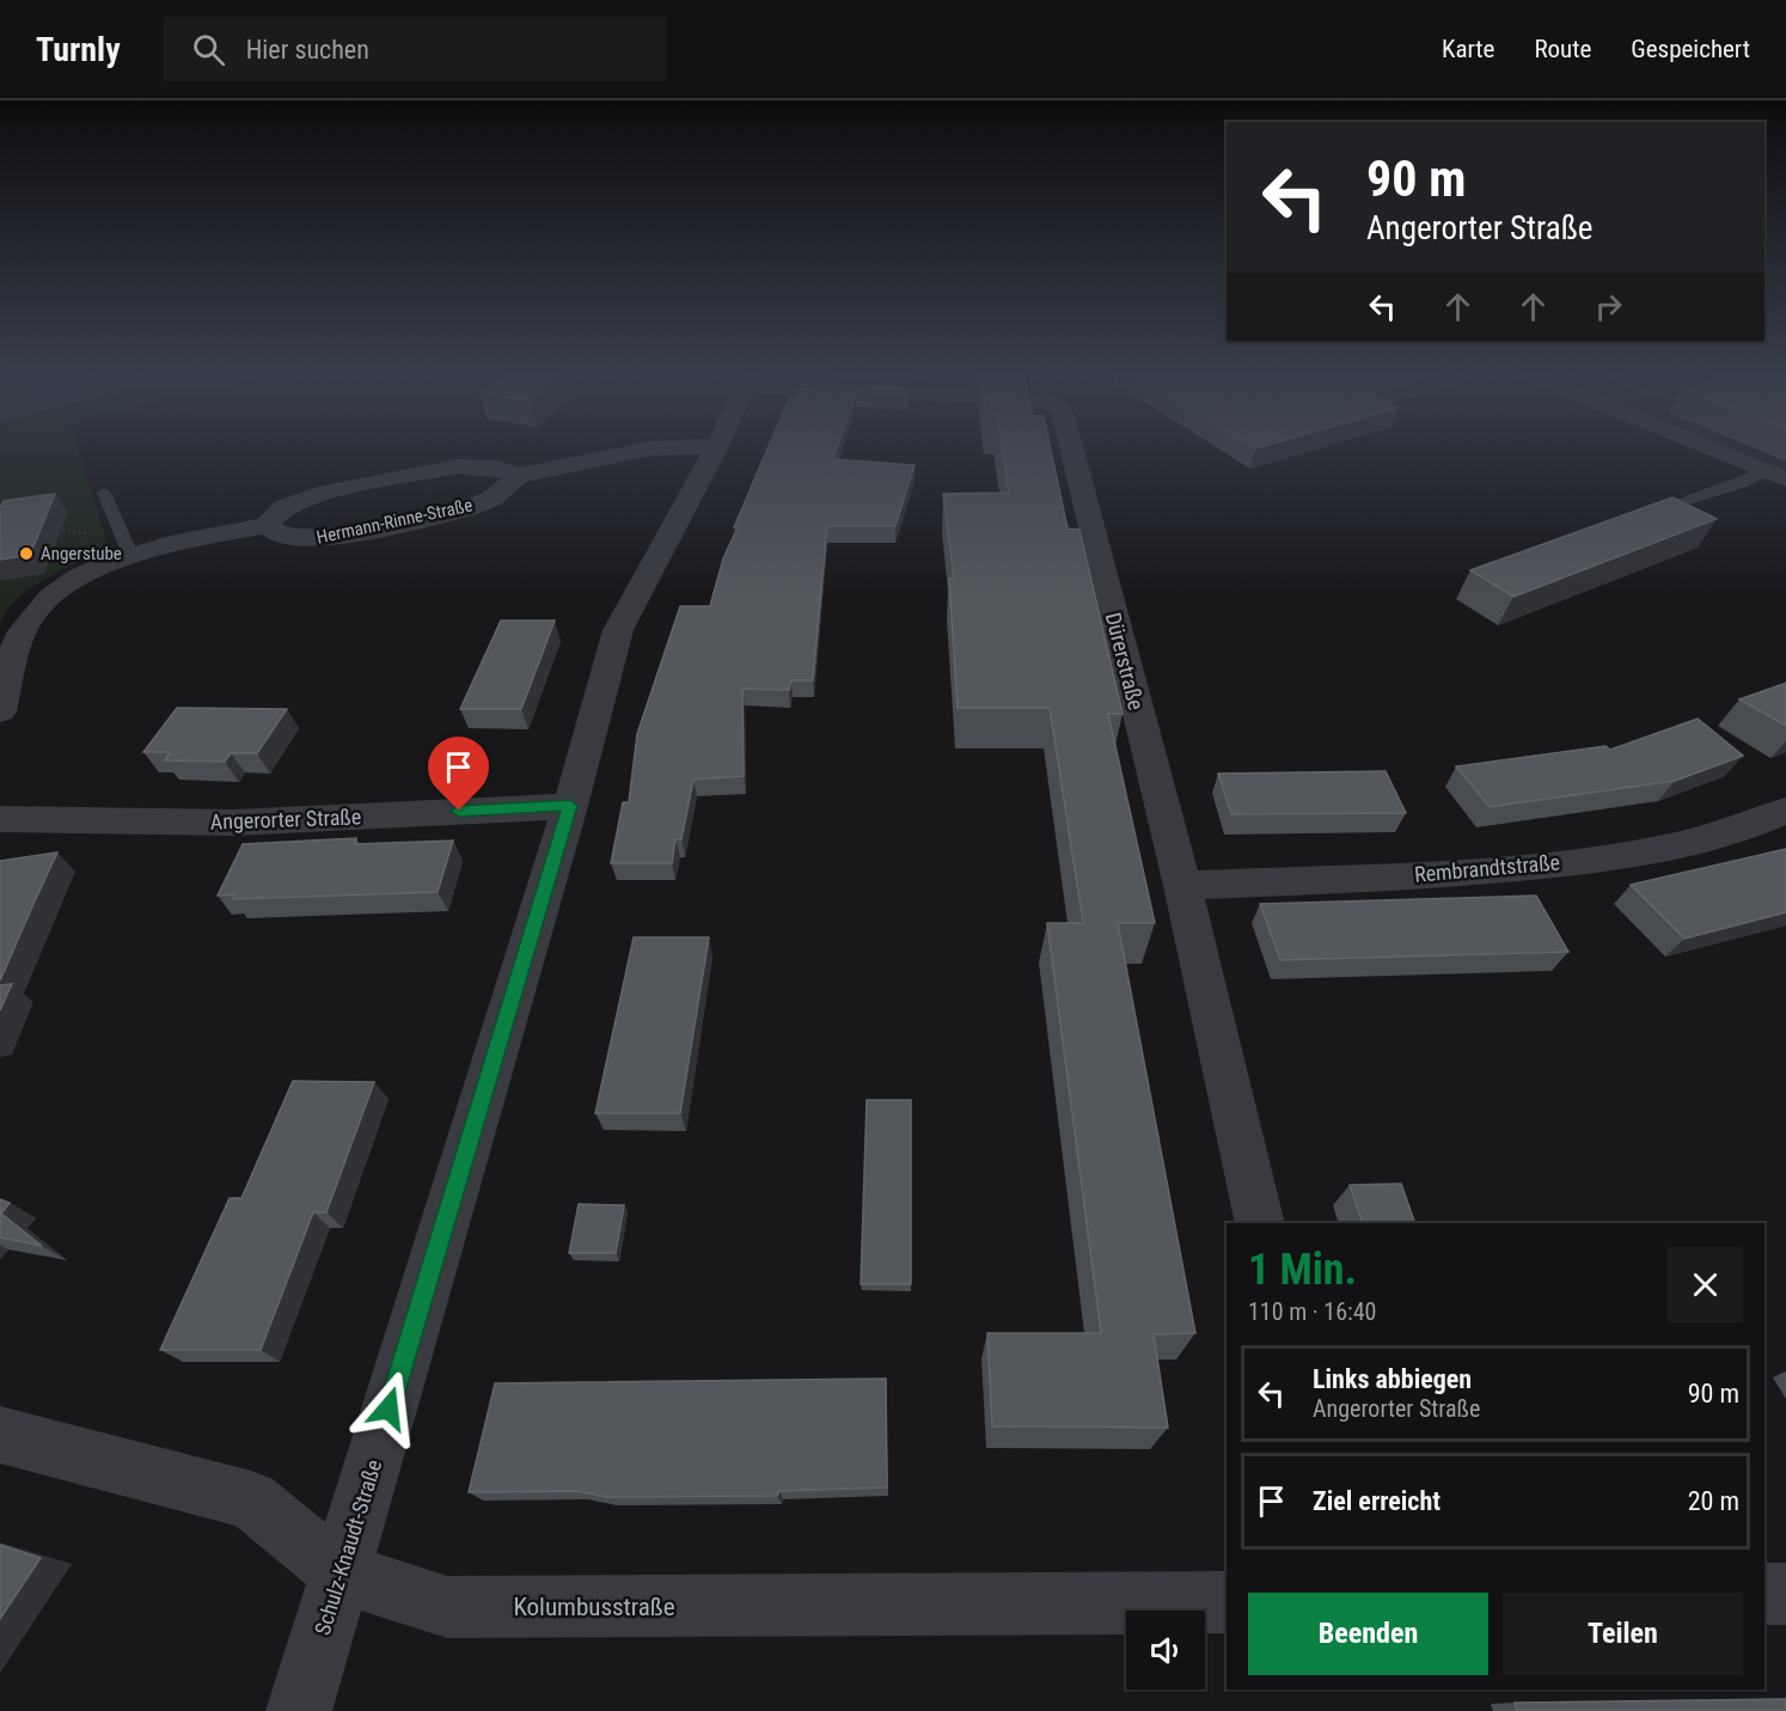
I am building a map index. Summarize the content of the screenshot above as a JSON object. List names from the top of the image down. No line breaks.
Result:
{"streets":{"street":["Hermann-Rinne-Straße","Dürerstraße","Angerorter Straße","Rembrandtstraße","Schulz-Knaudt-Straße","Kolumbusstraße"]},"crossings":[["Dürerstraße","Rembrandtstraße"],["Angerorter Straße","Schulz-Knaudt-Straße"],["Schulz-Knaudt-Straße","Kolumbusstraße"]],"places":["Angerstube"],"page":{"header":"Turnly","search":"Hier suchen","nav":["Karte","Route","Gespeichert"],"turn":["90 m","Angerorter Straße"],"heading":["1 Min.","110 m · 16:40"],"list":[{"name":"Links abbiegen","note":"Angerorter Straße","value":"90 m"},{"name":"Ziel erreicht","value":"20 m"}],"buttons":["Beenden","Teilen"]}}
